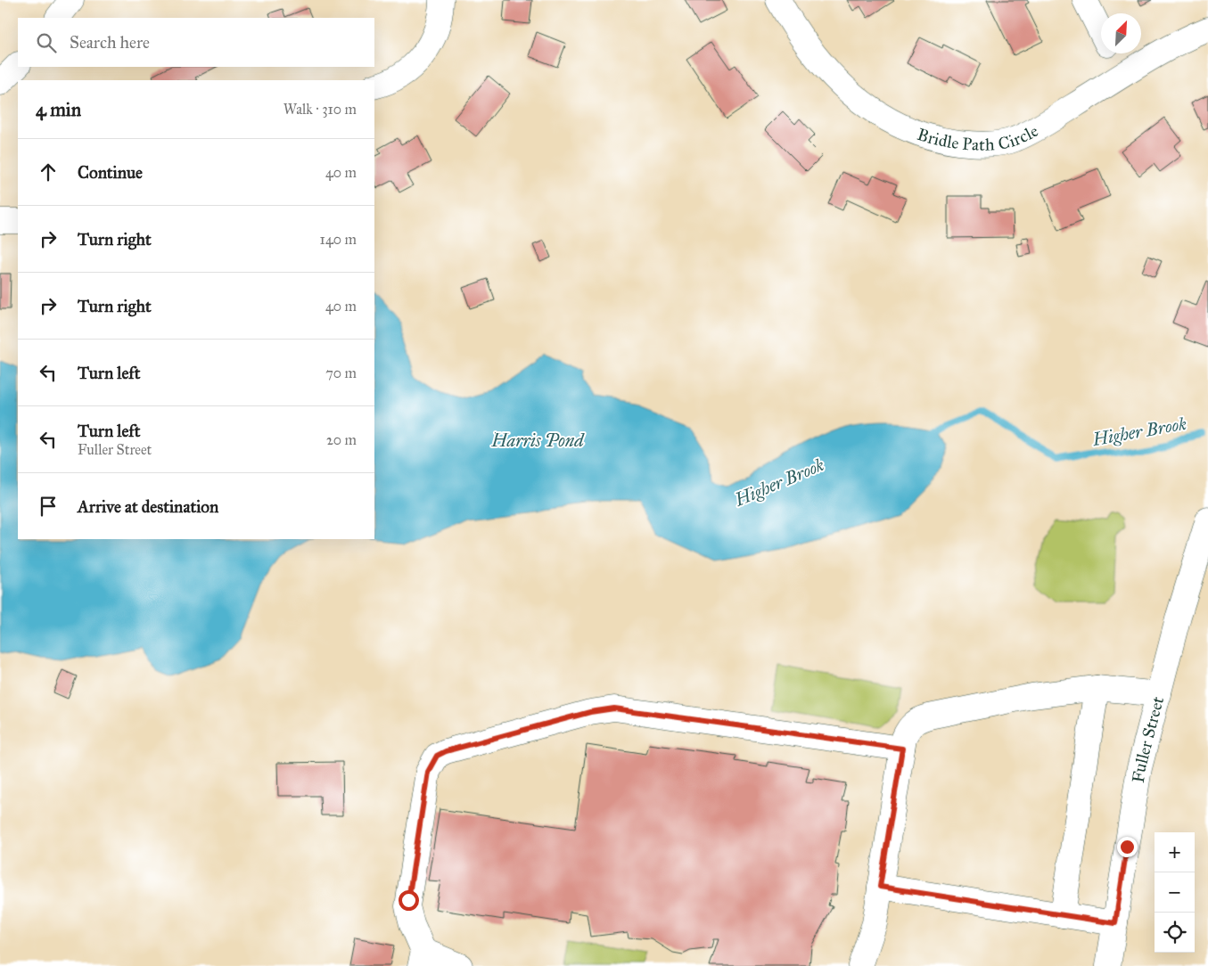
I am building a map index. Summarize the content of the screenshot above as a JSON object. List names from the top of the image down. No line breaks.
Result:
{"streets":{"street":["Bridle Path Circle","Fuller Street"]},"water":["Higher Brook","Harris Pond"],"north":"top right","page":{"search":"Search here","heading":["4 min","Walk · 310 m"],"list":[["Continue","40 m"],["Turn right","140 m"],["Turn right","40 m"],["Turn left","70 m"],["Turn left","Fuller Street","20 m"],"Arrive at destination"],"map_buttons":["+","−"]}}
